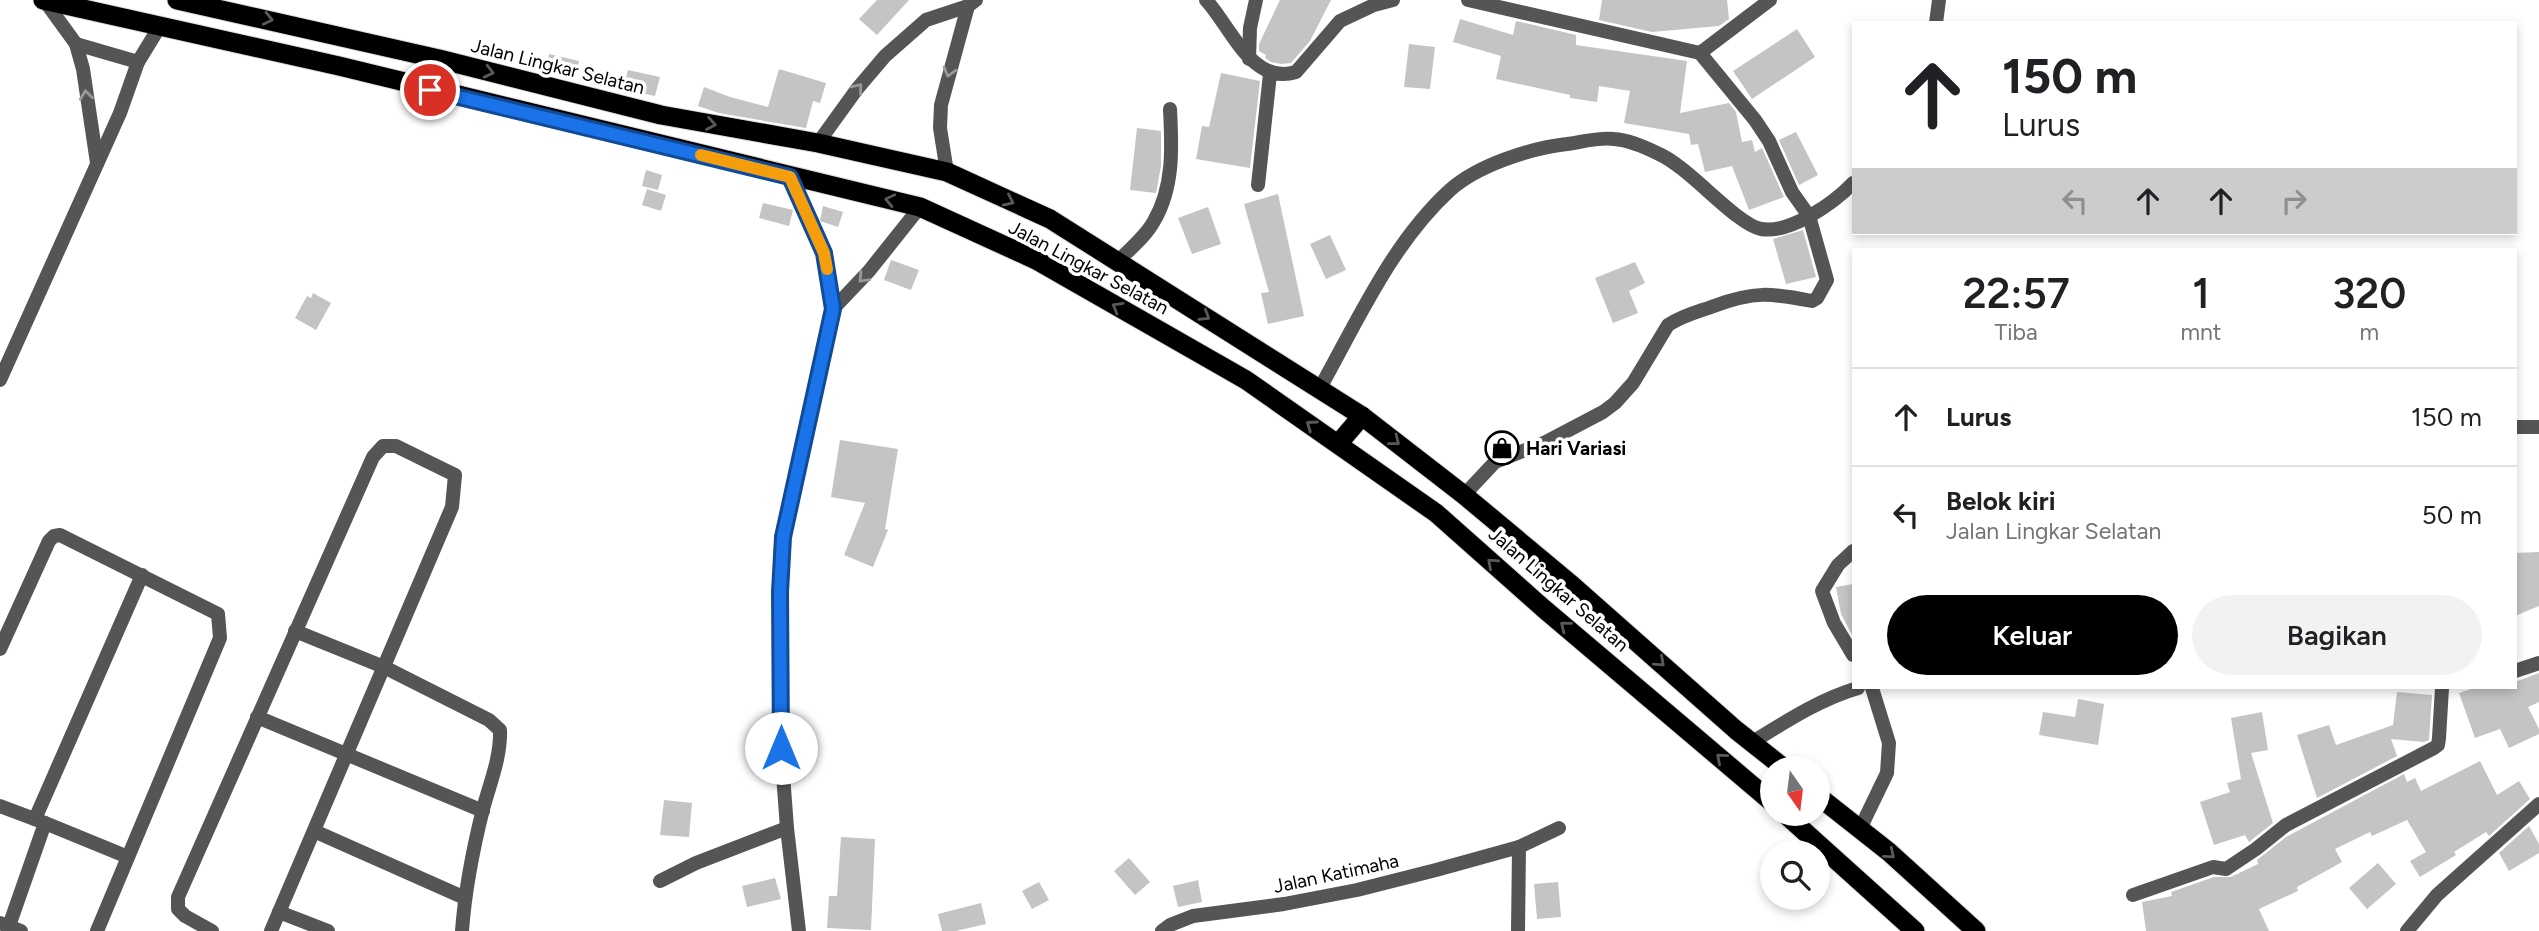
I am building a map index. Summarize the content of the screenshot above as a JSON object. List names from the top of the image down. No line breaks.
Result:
{"streets":{"highway":["Jalan Lingkar Selatan"],"street":["Jalan Katimaha"]},"places":{"shop":["Hari Variasi"]},"north":"bottom","page":{"turn":["150 m","Lurus"],"eta":["22:57","Tiba","1","mnt","320","m"],"list":[{"name":"Lurus","value":"150 m"},{"name":"Belok kiri","note":"Jalan Lingkar Selatan","value":"50 m"}],"buttons":["Keluar","Bagikan"]}}
